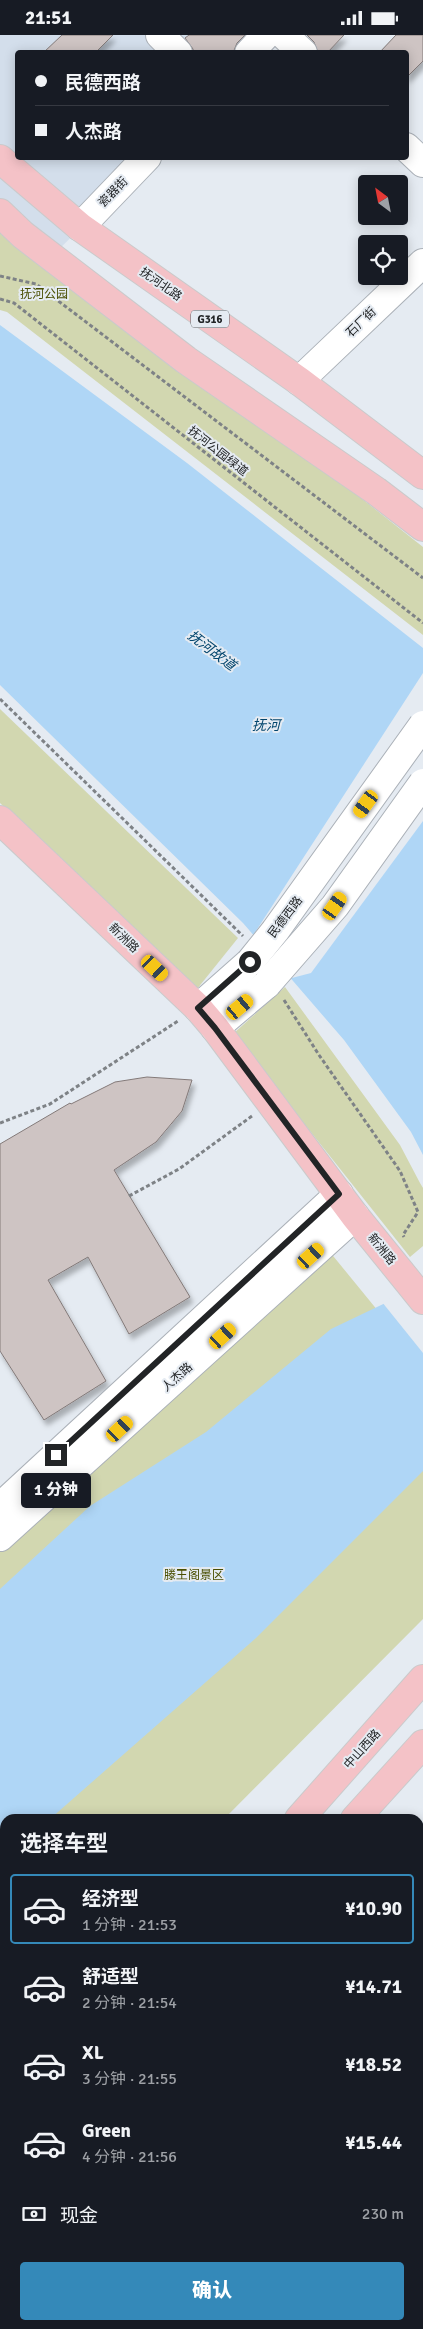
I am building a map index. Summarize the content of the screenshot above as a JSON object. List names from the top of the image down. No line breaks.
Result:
{"streets":{"main road":["抚河北路","G316","新洲路","中山西路"],"street":["瓷器街","石厂街","民德西路","人杰路"],"path":["抚河公园绿道"]},"crossings":[["瓷器街","抚河北路"],["抚河北路","石厂街"],["民德西路","新洲路"],["新洲路","人杰路"]],"water":["抚河故道","抚河"],"parks":["抚河公园","滕王阁景区"],"north":"top left","page":{"status":"21:51","banner":["民德西路","人杰路"],"bubble":"1 分钟","heading":"选择车型","list":[{"name":"经济型","note":"1 分钟 · 21:53","value":"¥10.90"},{"name":"舒适型","note":"2 分钟 · 21:54","value":"¥14.71"},{"name":"XL","note":"3 分钟 · 21:55","value":"¥18.52"},{"name":"Green","note":"4 分钟 · 21:56","value":"¥15.44"}],"pay":["现金","230 m"],"buttons":"确认"}}
